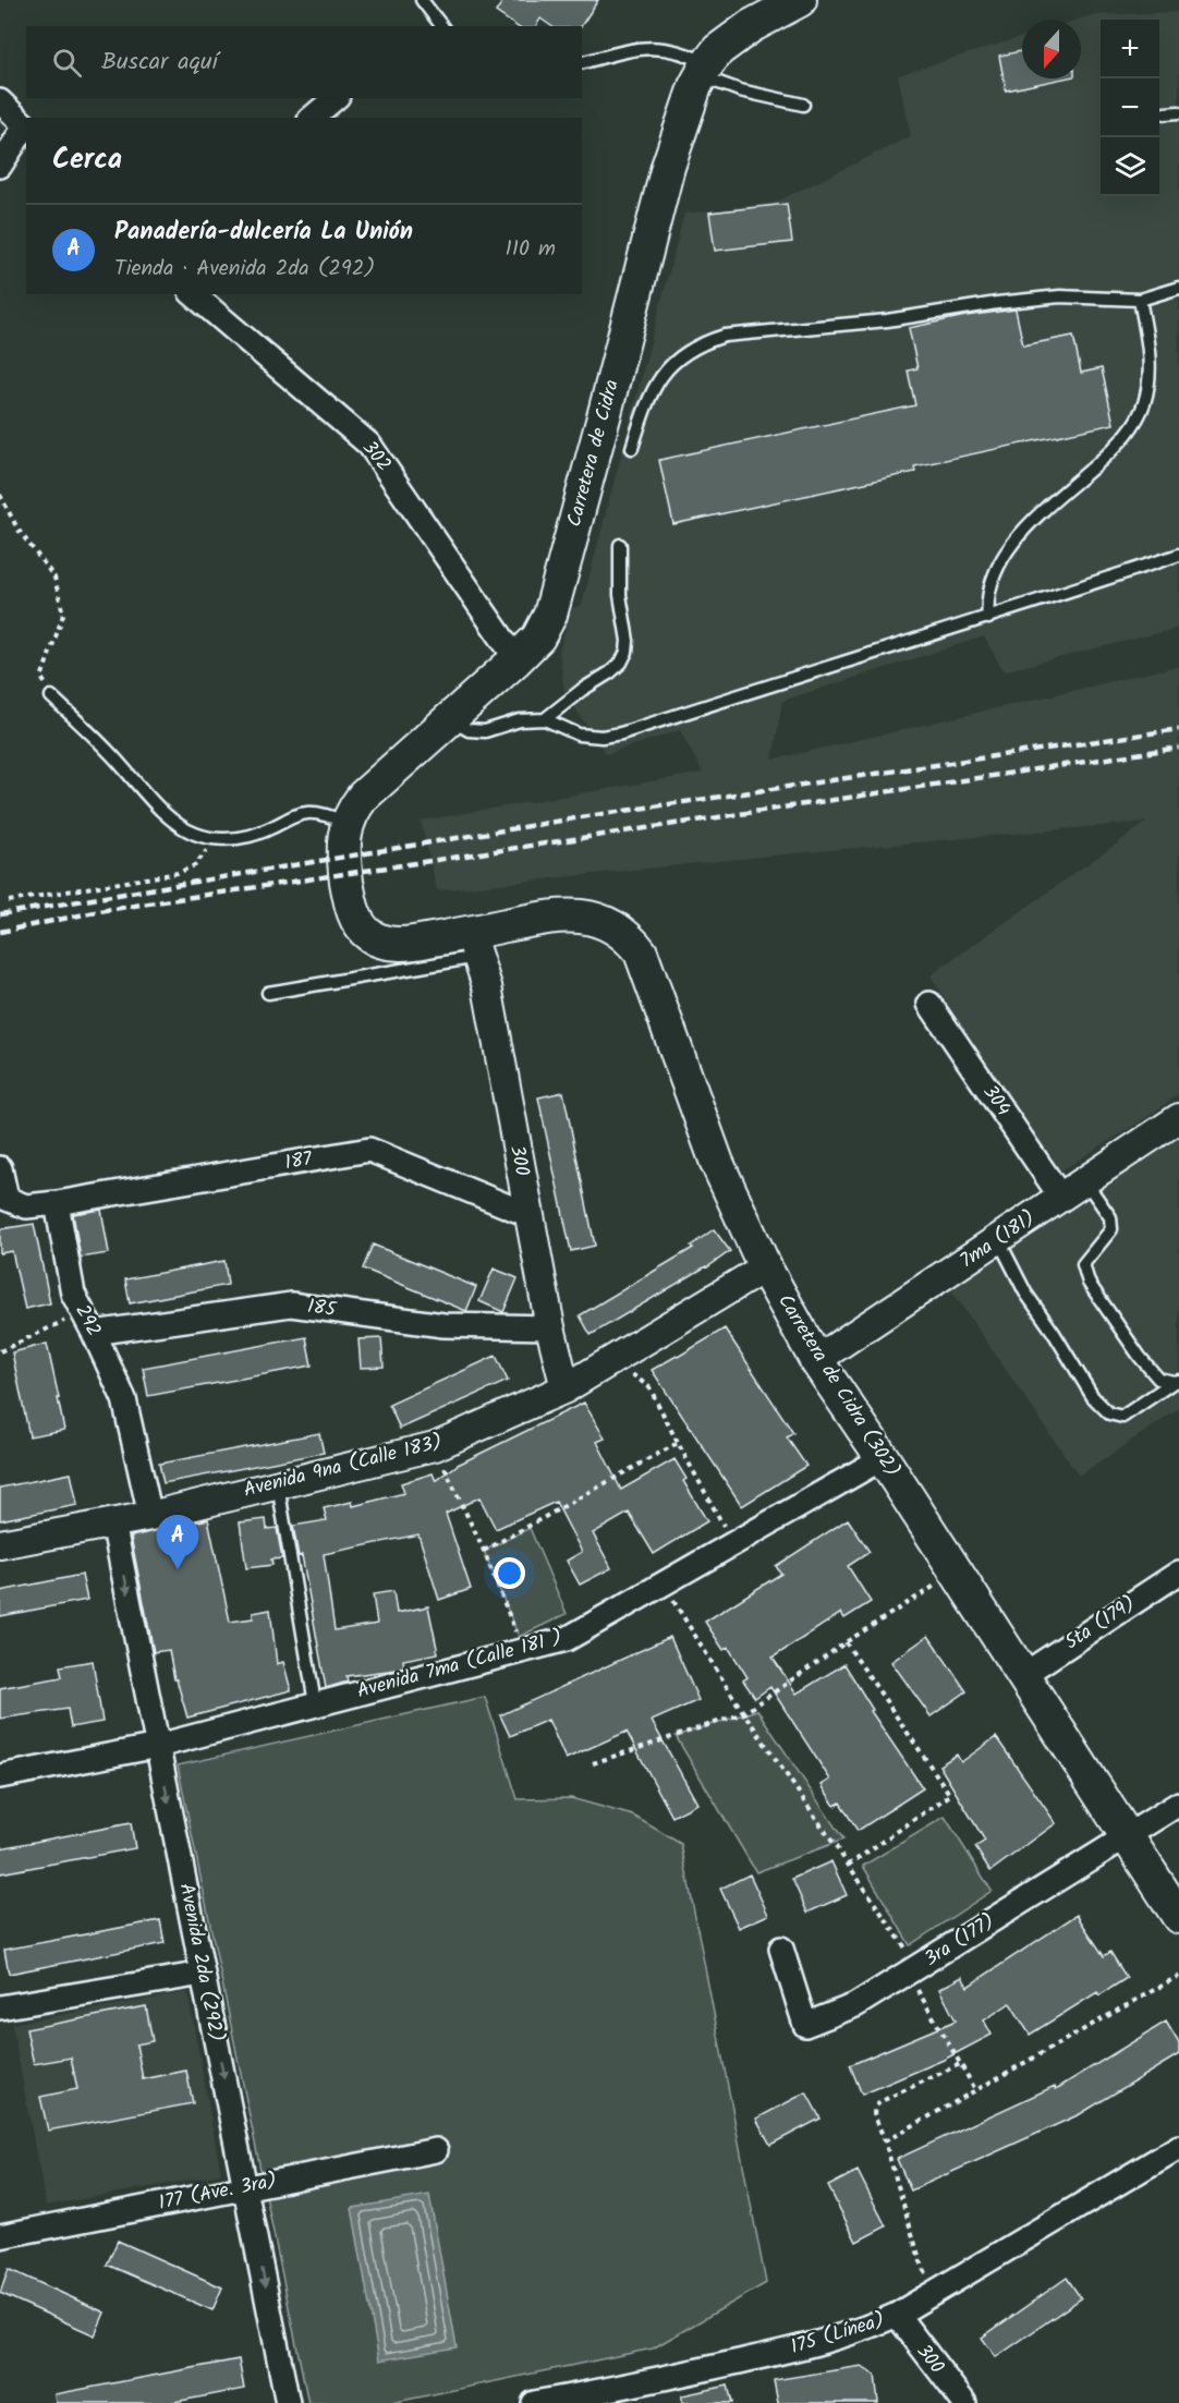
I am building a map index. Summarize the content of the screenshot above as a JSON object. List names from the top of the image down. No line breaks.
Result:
{"streets":{"main road":["Carretera de Cidra","Carretera de Cidra (302)"],"street":["302","304","300","187","7ma (181)","185","292","Avenida 9na (Calle 183)","5ta (179)","Avenida 7ma (Calle 181 )","3ra (177)","Avenida 2da (292)","177 (Ave. 3ra)","175 (Línea)"]},"crossings":[["Carretera de Cidra","302"],["Carretera de Cidra","Carretera de Cidra (302)"],["304","7ma (181)"],["300","187"],["300","185"],["300","Carretera de Cidra (302)"],["300","Avenida 9na (Calle 183)"],["300","175 (Línea)"],["187","292"],["7ma (181)","Carretera de Cidra (302)"],["185","292"],["292","Avenida 9na (Calle 183)"],["Carretera de Cidra (302)","Avenida 9na (Calle 183)"],["Carretera de Cidra (302)","5ta (179)"],["Carretera de Cidra (302)","Avenida 7ma (Calle 181 )"],["Carretera de Cidra (302)","3ra (177)"],["Avenida 9na (Calle 183)","Avenida 2da (292)"],["Avenida 7ma (Calle 181 )","Avenida 2da (292)"],["Avenida 2da (292)","177 (Ave. 3ra)"]],"one_way":["Avenida 2da (292)"],"north":"bottom","page":{"map_buttons":["+","−"],"search":"Buscar aquí","heading":"Cerca","list":[{"mark":"A","name":"Panadería-dulcería La Unión","note":"Tienda · Avenida 2da (292)","value":"110 m"}],"pins":"A"}}
